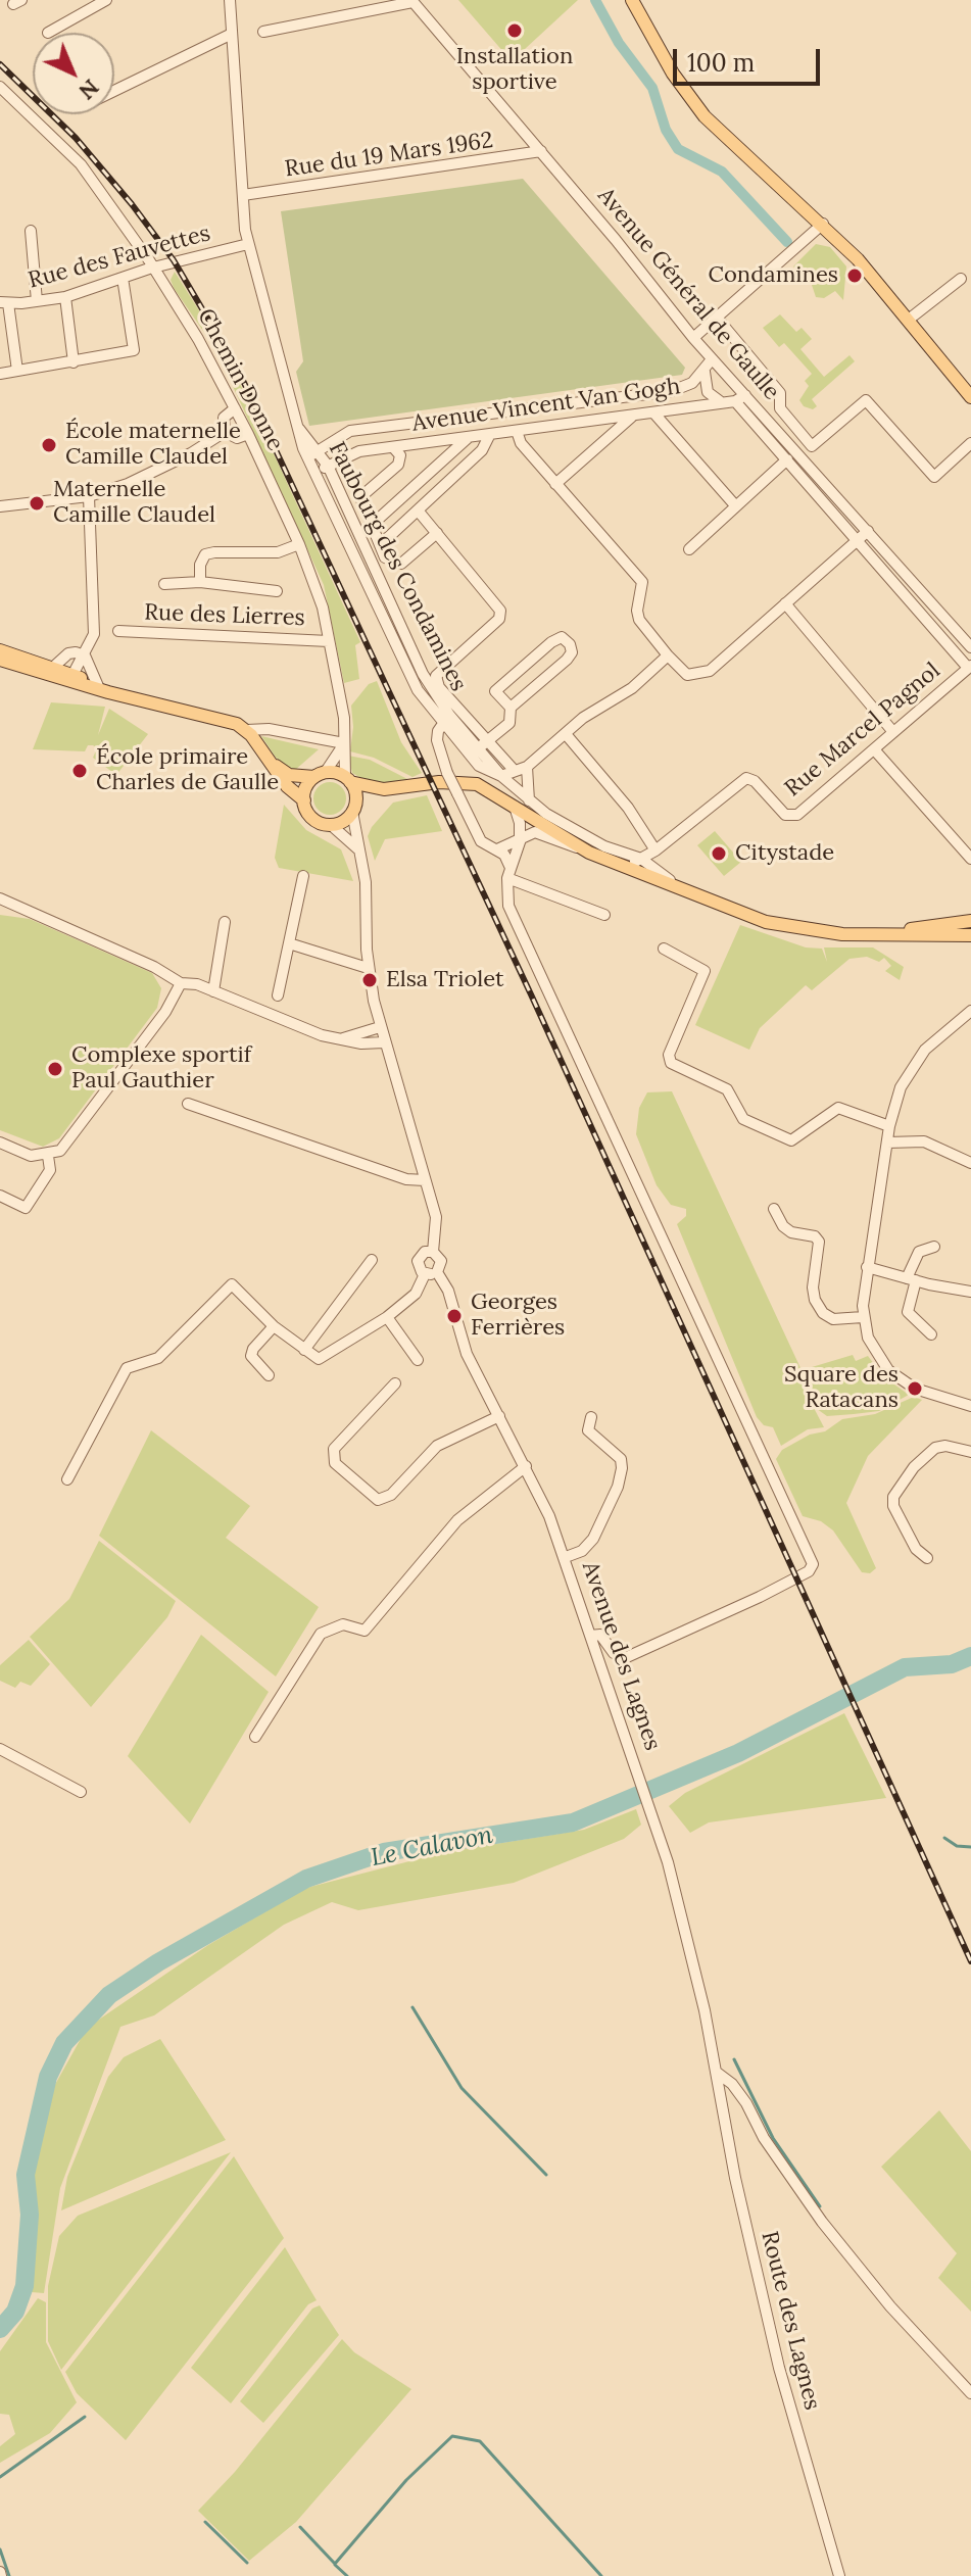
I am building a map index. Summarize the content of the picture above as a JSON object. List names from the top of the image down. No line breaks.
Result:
{"streets":{"street":["Rue du 19 Mars 1962","Rue des Fauvettes","Avenue Général de Gaulle","Chemin Donne","Avenue Vincent Van Gogh","Faubourg des Condamines","Rue des Lierres","Rue Marcel Pagnol","Avenue des Lagnes","Route des Lagnes"]},"crossings":[["Rue du 19 Mars 1962","Avenue Général de Gaulle"],["Rue du 19 Mars 1962","Faubourg des Condamines"],["Rue des Fauvettes","Chemin Donne"],["Rue des Fauvettes","Faubourg des Condamines"],["Avenue Général de Gaulle","Avenue Vincent Van Gogh"],["Chemin Donne","Rue des Lierres"],["Avenue Vincent Van Gogh","Faubourg des Condamines"],["Faubourg des Condamines","Rue Marcel Pagnol"],["Avenue des Lagnes","Route des Lagnes"]],"water":["Le Calavon"],"places":["Installation sportive","Condamines","École maternelle Camille Claudel","Maternelle Camille Claudel","École primaire Charles de Gaulle","Citystade","Elsa Triolet","Complexe sportif Paul Gauthier","Georges Ferrières","Square des Ratacans"],"scale_bar":"100 m","north":"bottom right"}
